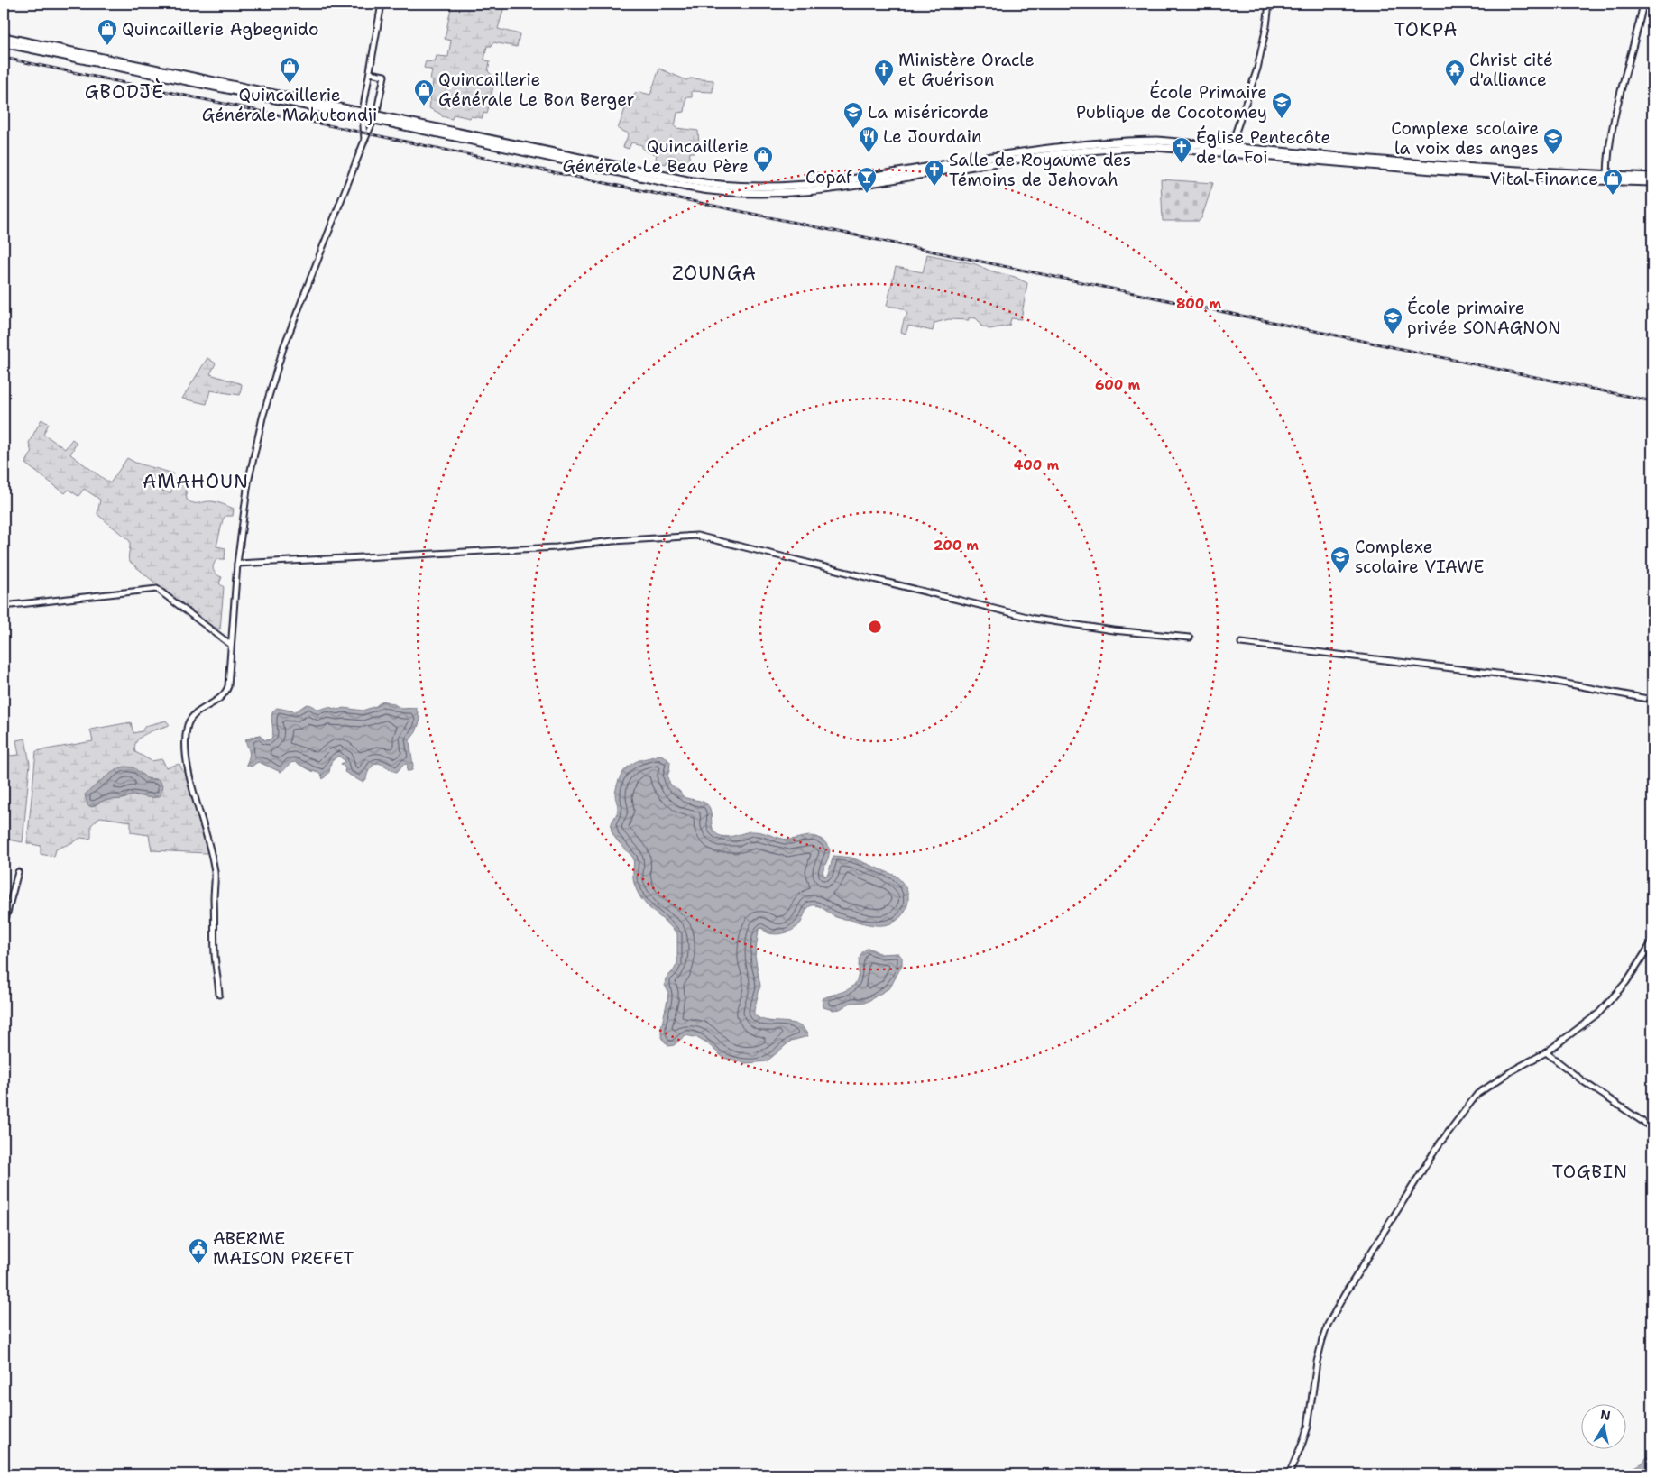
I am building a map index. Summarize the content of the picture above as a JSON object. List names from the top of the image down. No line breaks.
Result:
{"districts":["TOKPA","GBODJÈ","ZOUNGA","AMAHOUN","TOGBIN"],"places":{"shop":["Quincaillerie Agbegnido","Quincaillerie Générale Mahutondji","Quincaillerie Générale Le Bon Berger","Quincaillerie Générale Le Beau Père","Vital Finance"],"church":["Ministère Oracle et Guérison","Église Pentecôte de la Foi","Salle de Royaume des Témoins de Jehovah"],"temple":["Christ cité d'alliance"],"school or university":["École Primaire Publique de Cocotomey","La miséricorde","Complexe scolaire la voix des anges","École primaire privée SONAGNON","Complexe scolaire VIAWE"],"restaurant":["Le Jourdain"],"bar":["Copaf"],"public building":["ABERME MAISON PREFET"]},"north":"top","rings":["800 m","600 m","400 m","200 m"]}
